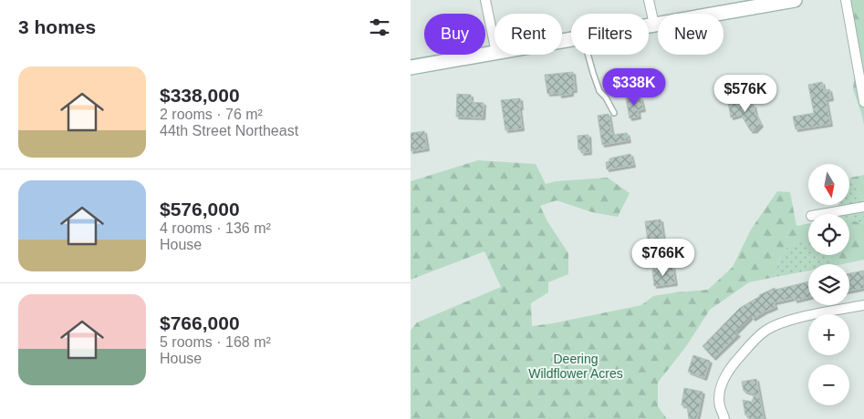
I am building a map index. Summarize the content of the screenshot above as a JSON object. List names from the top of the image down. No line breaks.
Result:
{"parks":["Deering Wildflower Acres"],"north":"bottom","page":{"heading":"3 homes","chip":["Buy","Rent","Filters","New"],"list":[{"name":"$338,000","note":"2 rooms · 76 m² · 44th Street Northeast"},{"name":"$576,000","note":"4 rooms · 136 m² · House"},{"name":"$766,000","note":"5 rooms · 168 m² · House"}],"price":["$338K","$576K","$766K"],"map_buttons":["+","−"]}}
